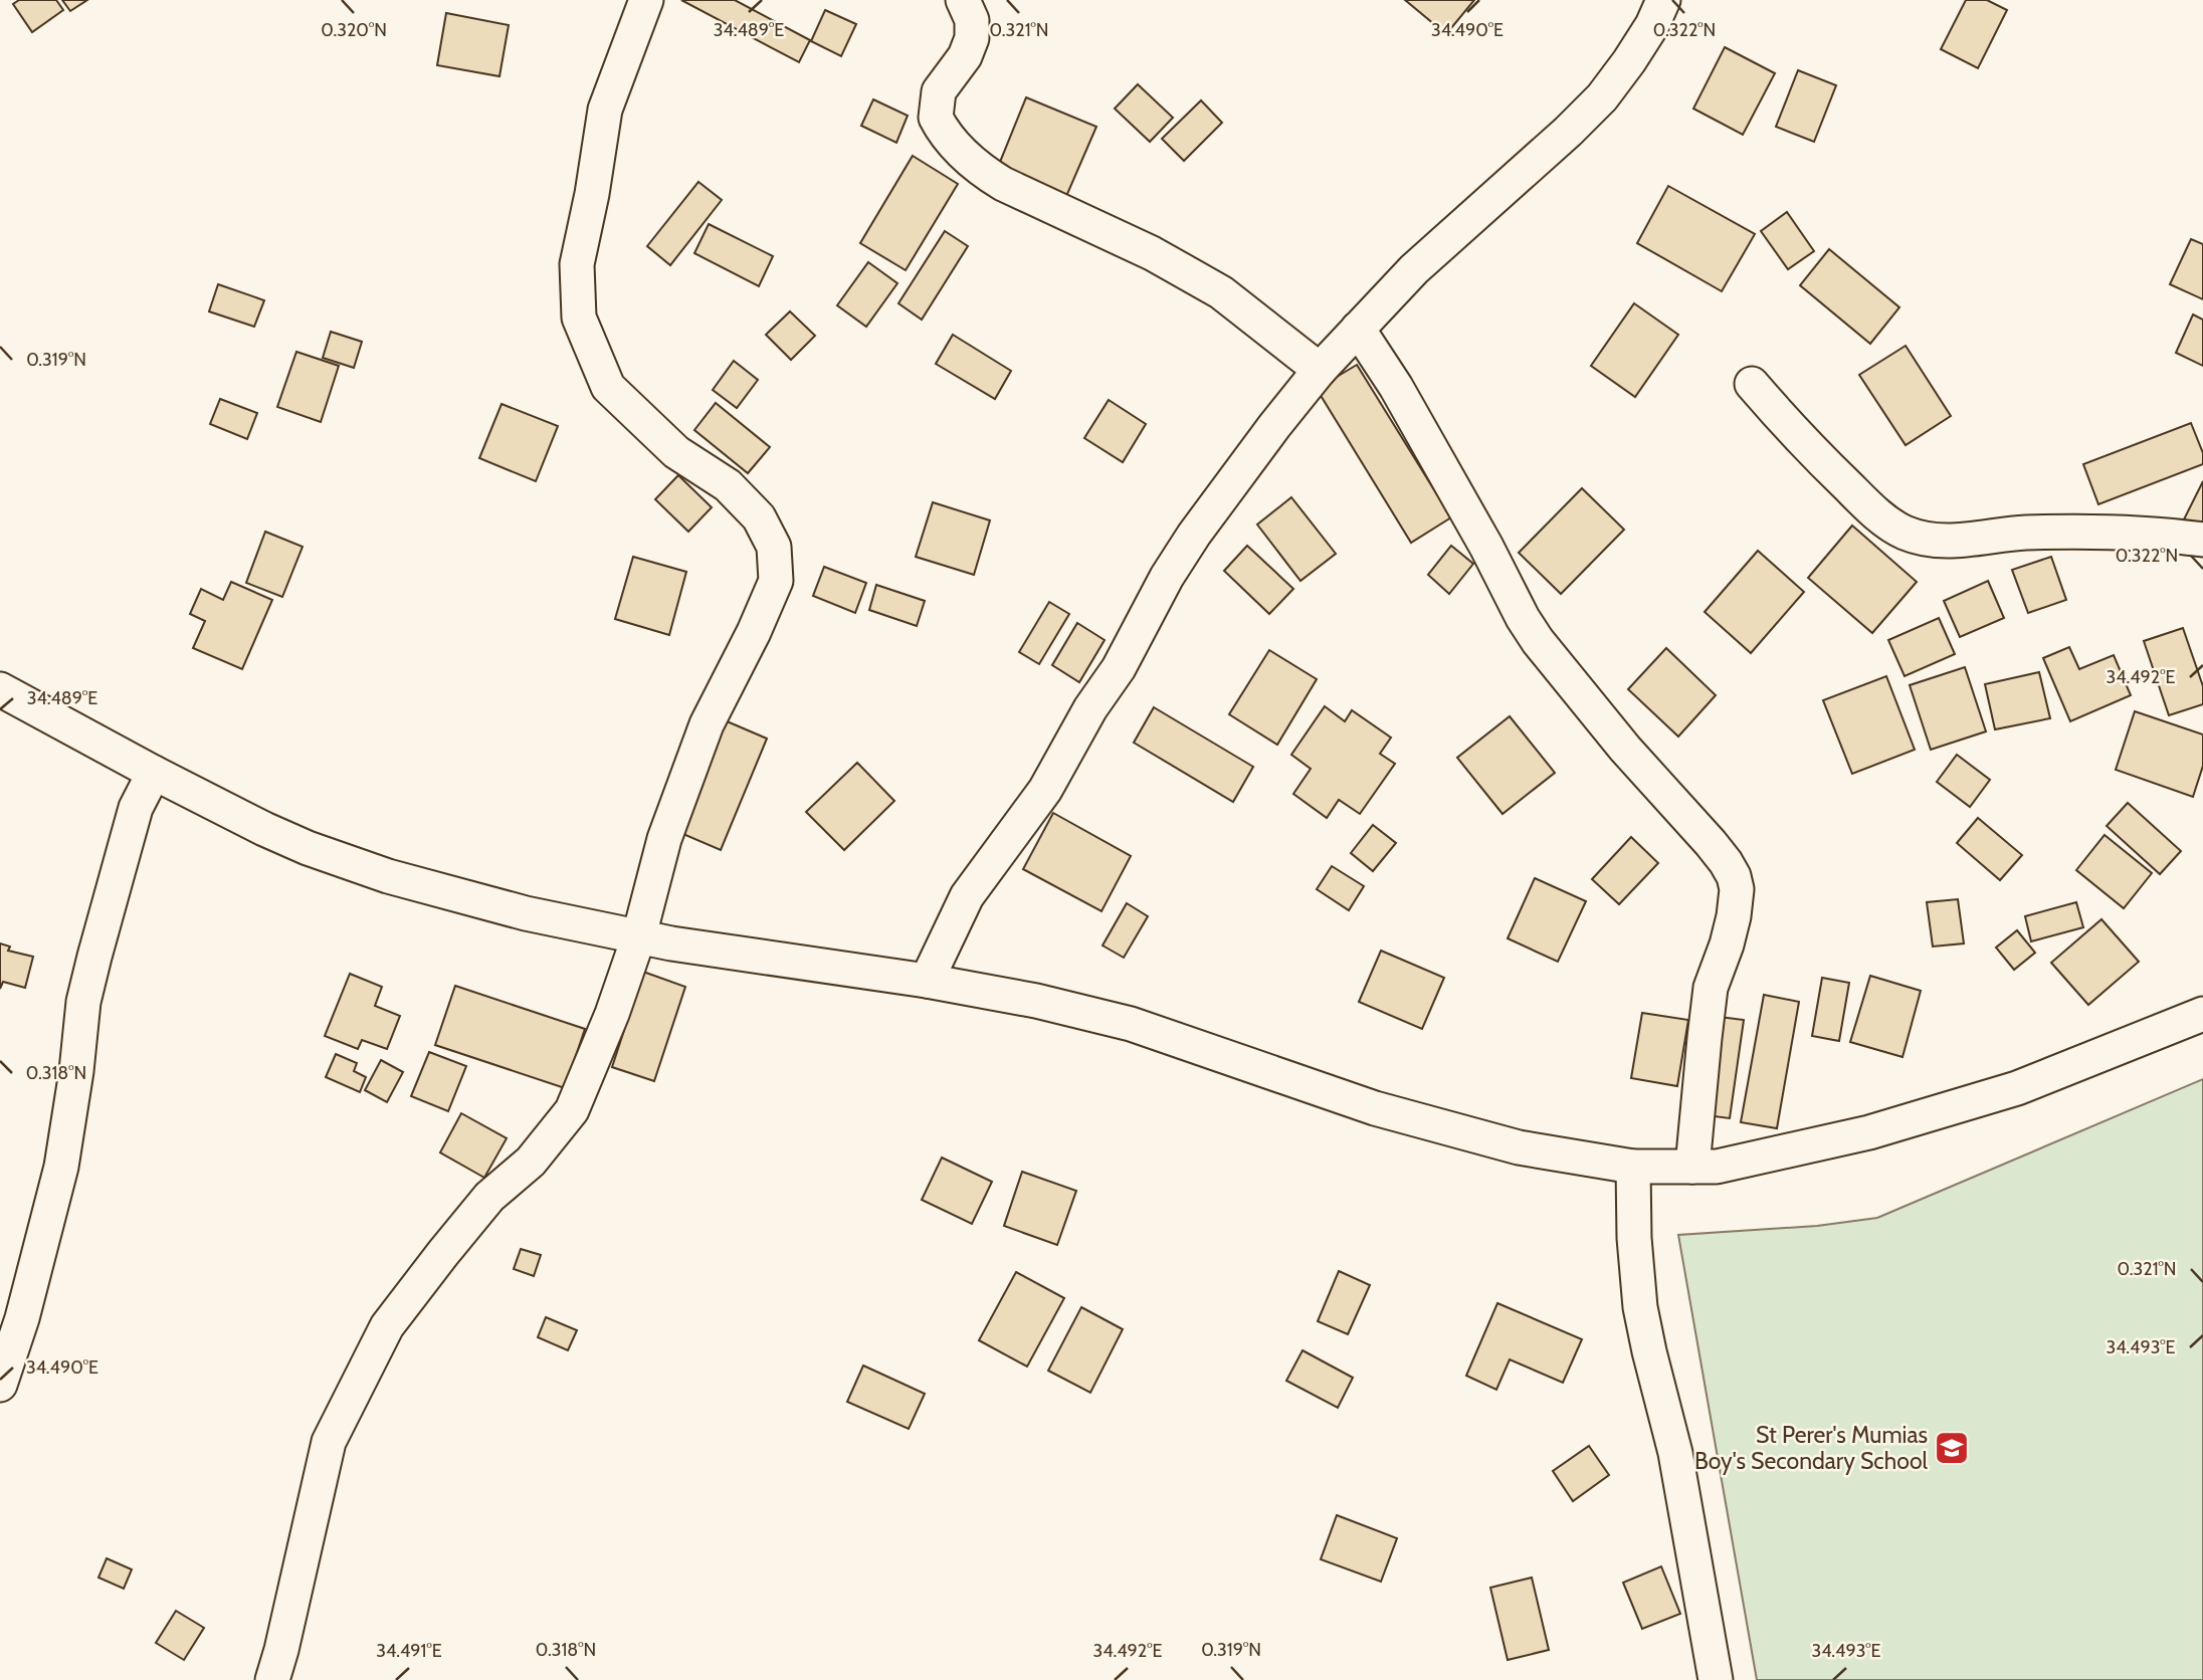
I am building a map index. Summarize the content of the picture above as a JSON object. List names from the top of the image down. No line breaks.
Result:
{"places":{"school or university":["St Perer's Mumias Boy's Secondary School"]},"coordinates":["34.489°E","34.490°E","0.320°N","0.321°N","0.322°N","0.319°N","34.492°E","0.318°N","34.493°E","34.491°E"]}
